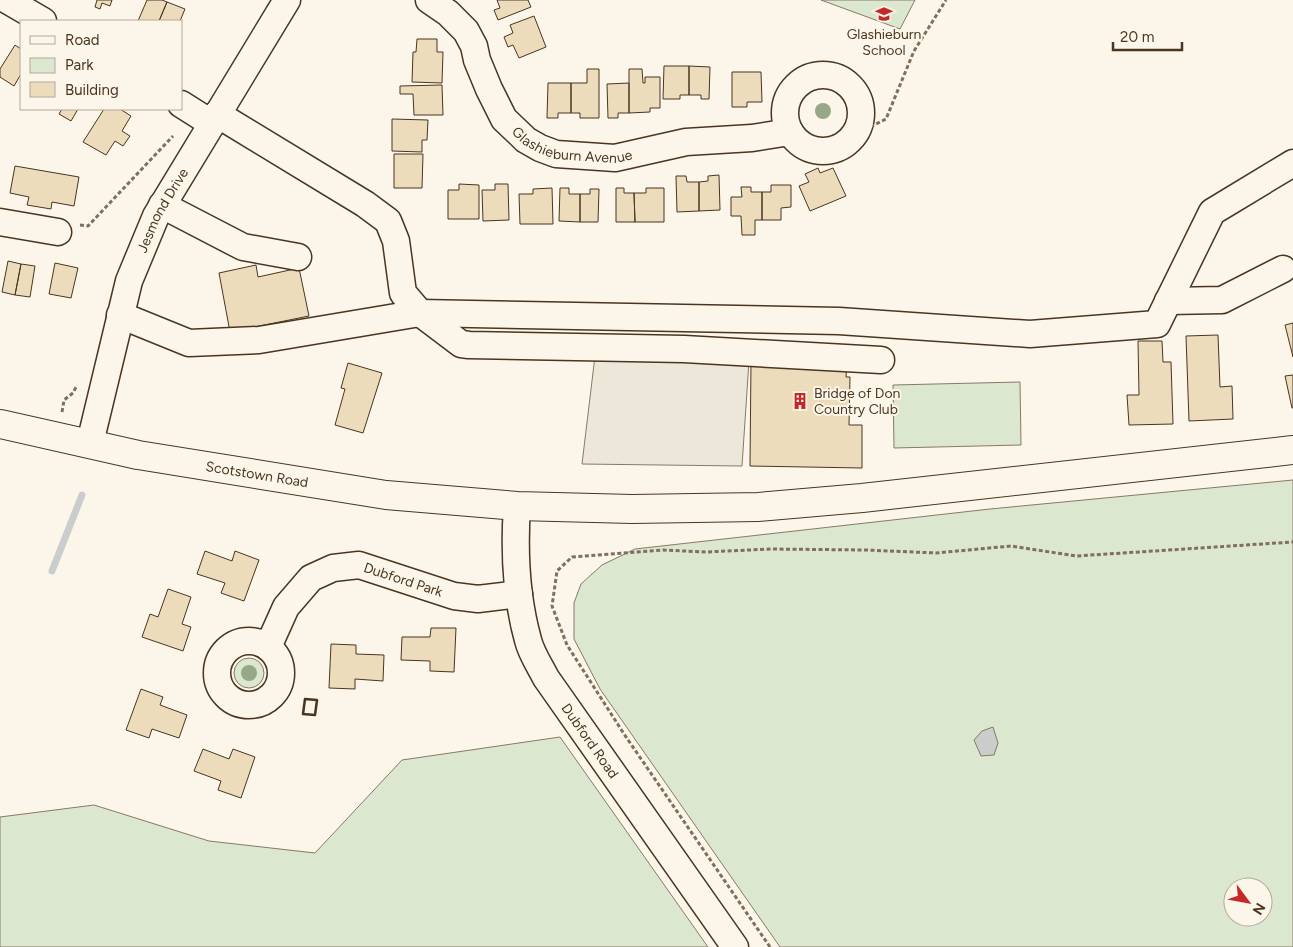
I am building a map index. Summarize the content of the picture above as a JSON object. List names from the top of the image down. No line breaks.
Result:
{"streets":{"main road":["Scotstown Road"],"street":["Glashieburn Avenue","Jesmond Drive","Dubford Park","Dubford Road"]},"crossings":[["Jesmond Drive","Scotstown Road"],["Scotstown Road","Dubford Road"],["Dubford Park","Dubford Road"]],"places":{"school or university":["Glashieburn School"],"building":["Bridge of Don Country Club"]},"legend":["Road","Park","Building"],"scale_bar":"20 m","north":"bottom right"}
